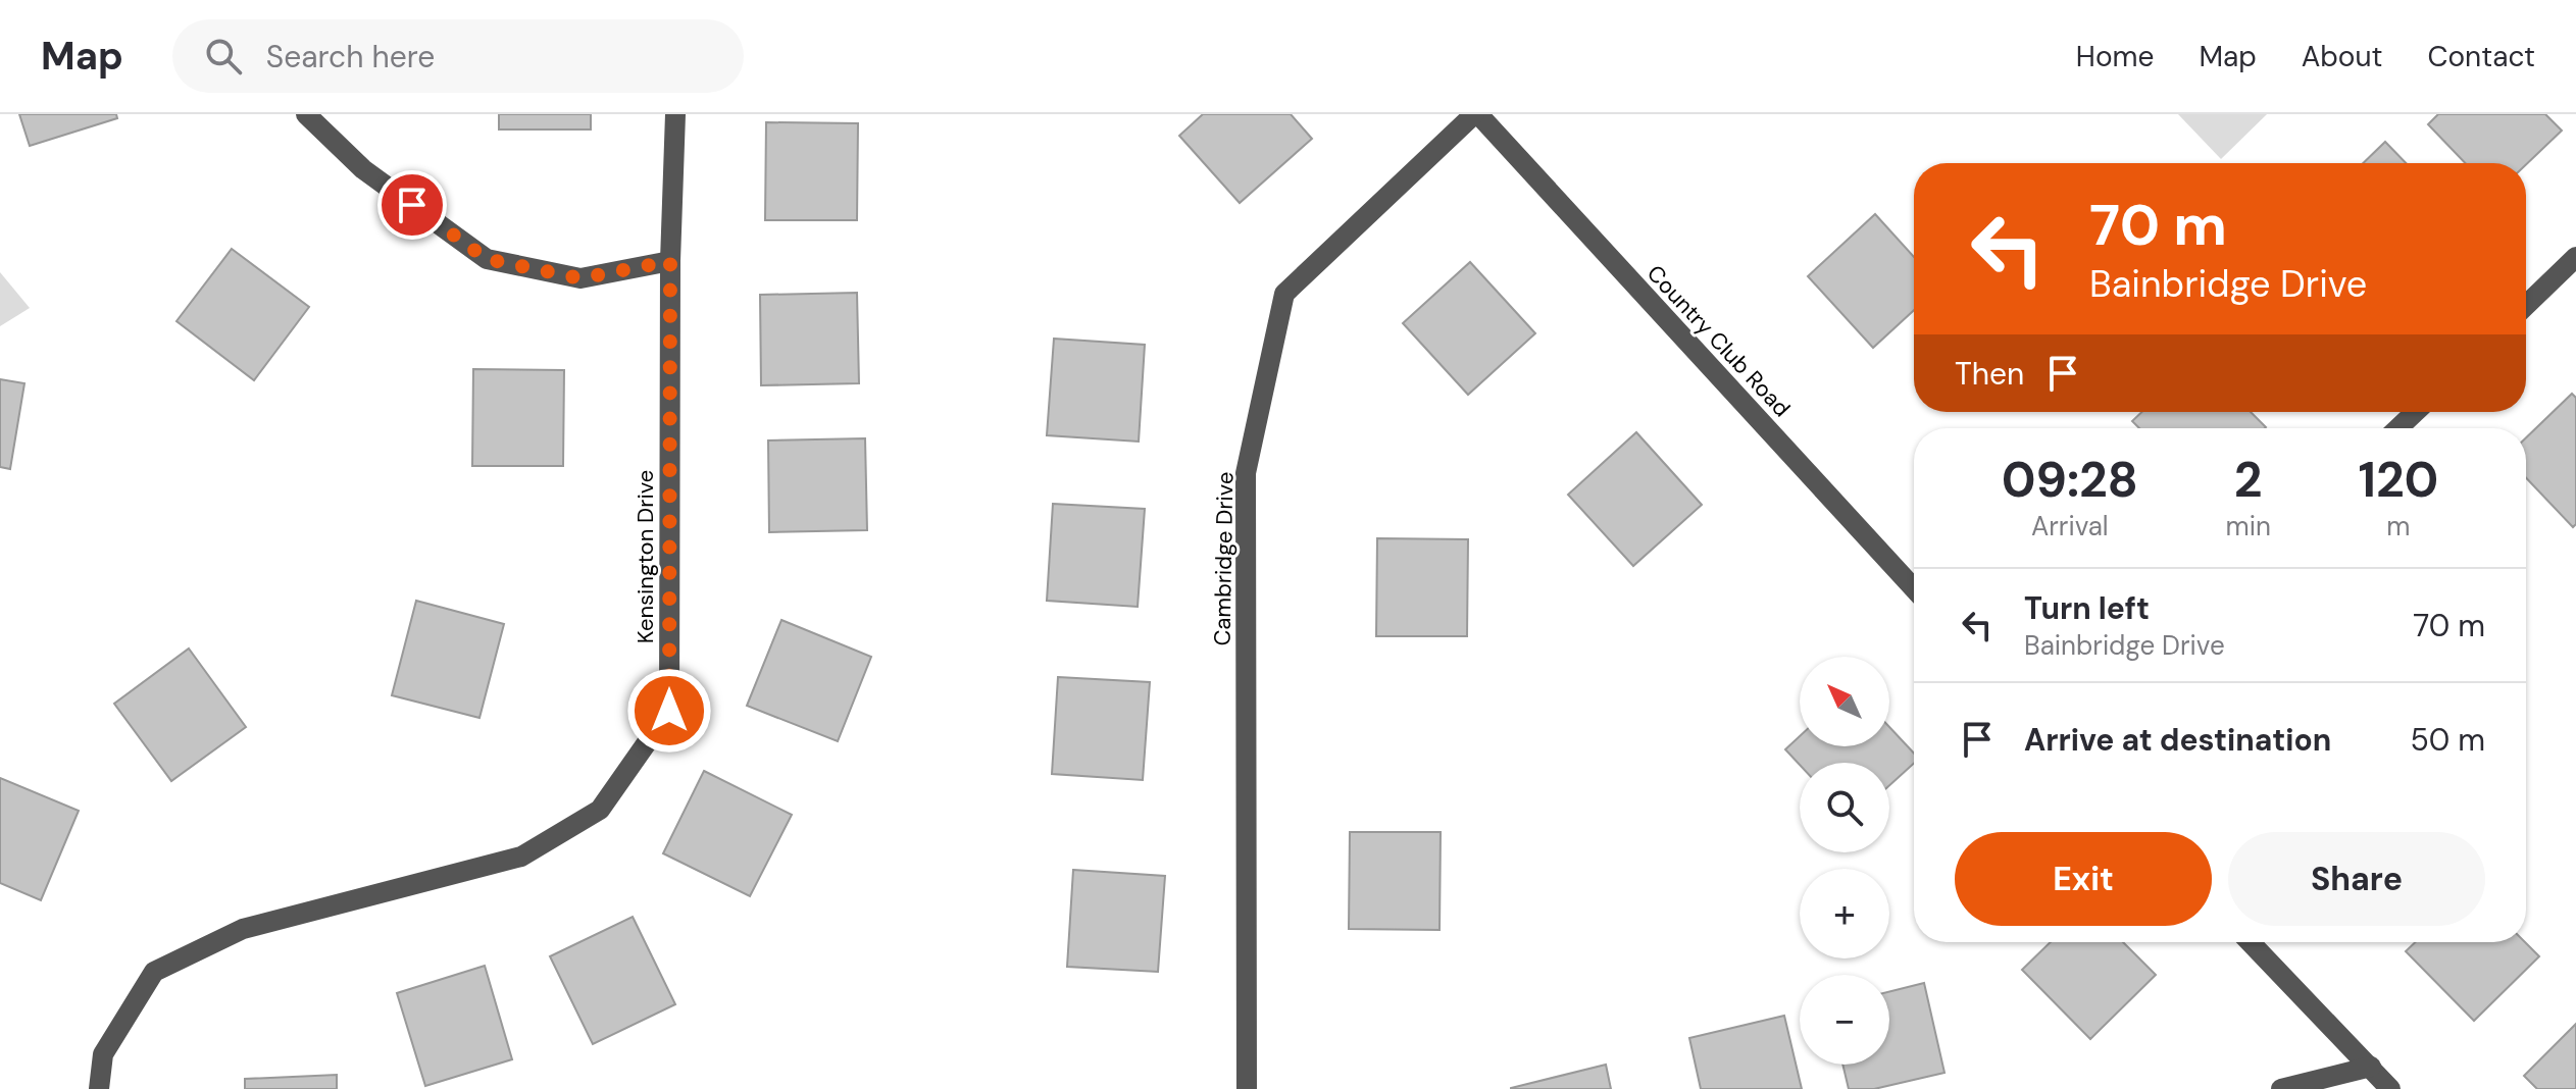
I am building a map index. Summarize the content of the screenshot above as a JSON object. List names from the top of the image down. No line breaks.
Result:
{"streets":{"street":["Country Club Road","Kensington Drive","Cambridge Drive"]},"crossings":[["Country Club Road","Cambridge Drive"]],"north":"top left","page":{"header":"Map","search":"Search here","nav":["Home","Map","About","Contact"],"turn":["70 m","Bainbridge Drive"],"then":"Then","eta":["09:28","Arrival","2","min","120","m"],"list":[{"name":"Turn left","note":"Bainbridge Drive","value":"70 m"},{"name":"Arrive at destination","value":"50 m"}],"map_buttons":["+","−"],"buttons":["Exit","Share"]}}
